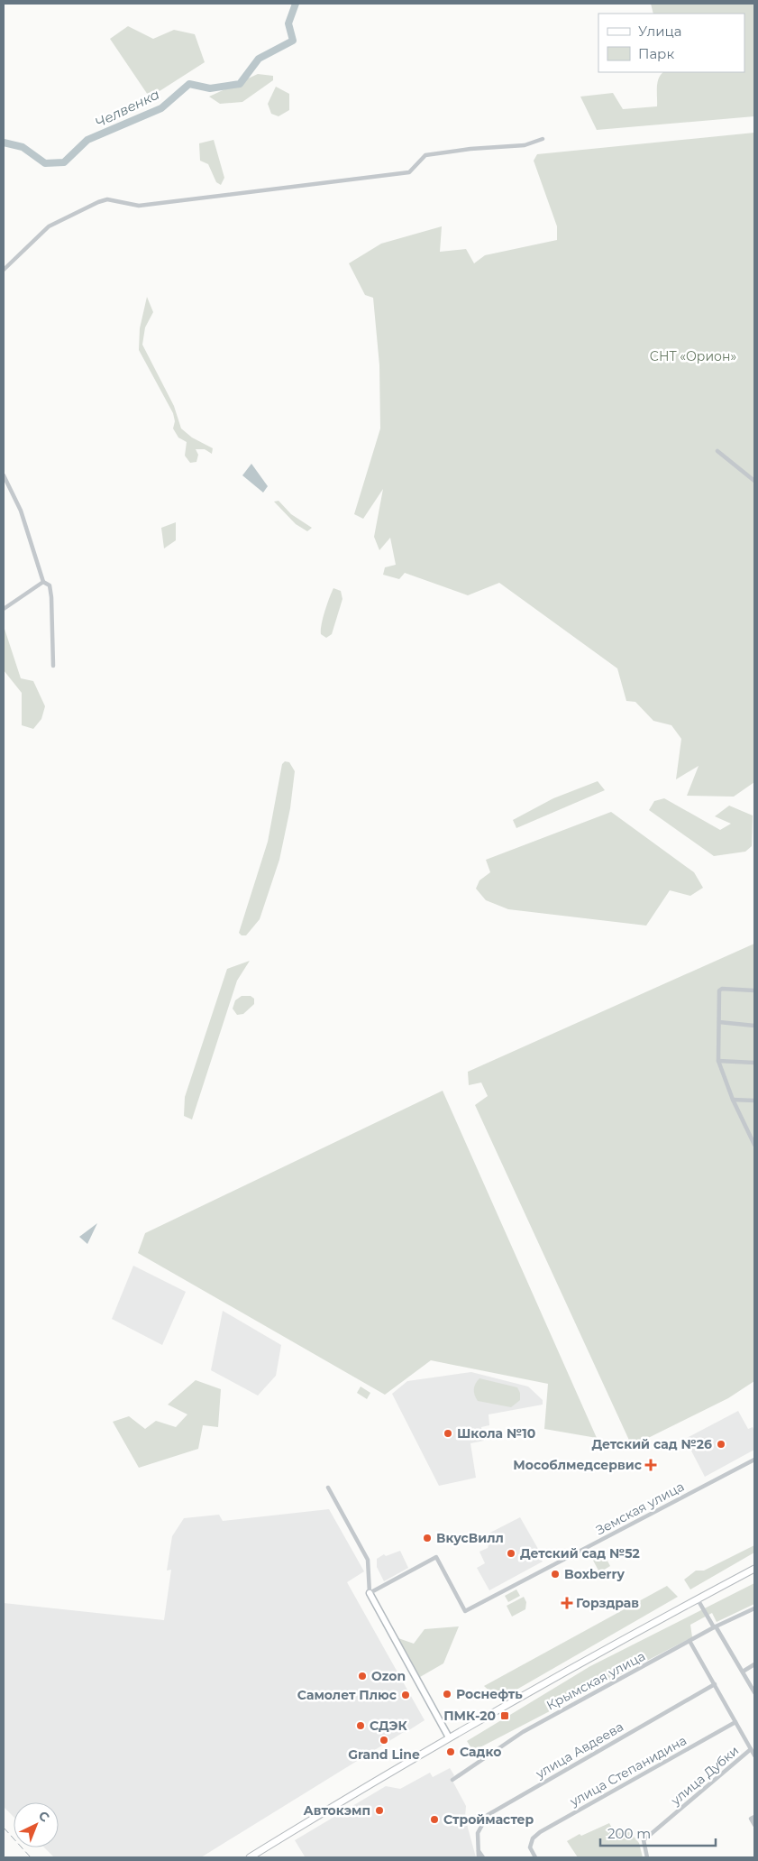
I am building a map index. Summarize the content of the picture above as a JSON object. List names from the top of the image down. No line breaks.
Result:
{"streets":{"street":["Земская улица","Крымская улица","улица Авдеева","улица Степанидина","улица Дубки"]},"water":["Челвенка"],"parks":["СНТ «Орион»"],"places":{"other":["Школа №10","Детский сад №26","ВкусВилл","Детский сад №52","Boxberry","Ozon","Роснефть","Самолет Плюс","СДЭК","Grand Line","Садко","Автокэмп","Строймастер"],"health":["Мособлмедсервис","Горздрав"],"transit":["ПМК-20"]},"legend":["Улица","Парк"],"scale_bar":"200 m","north":"top right"}
